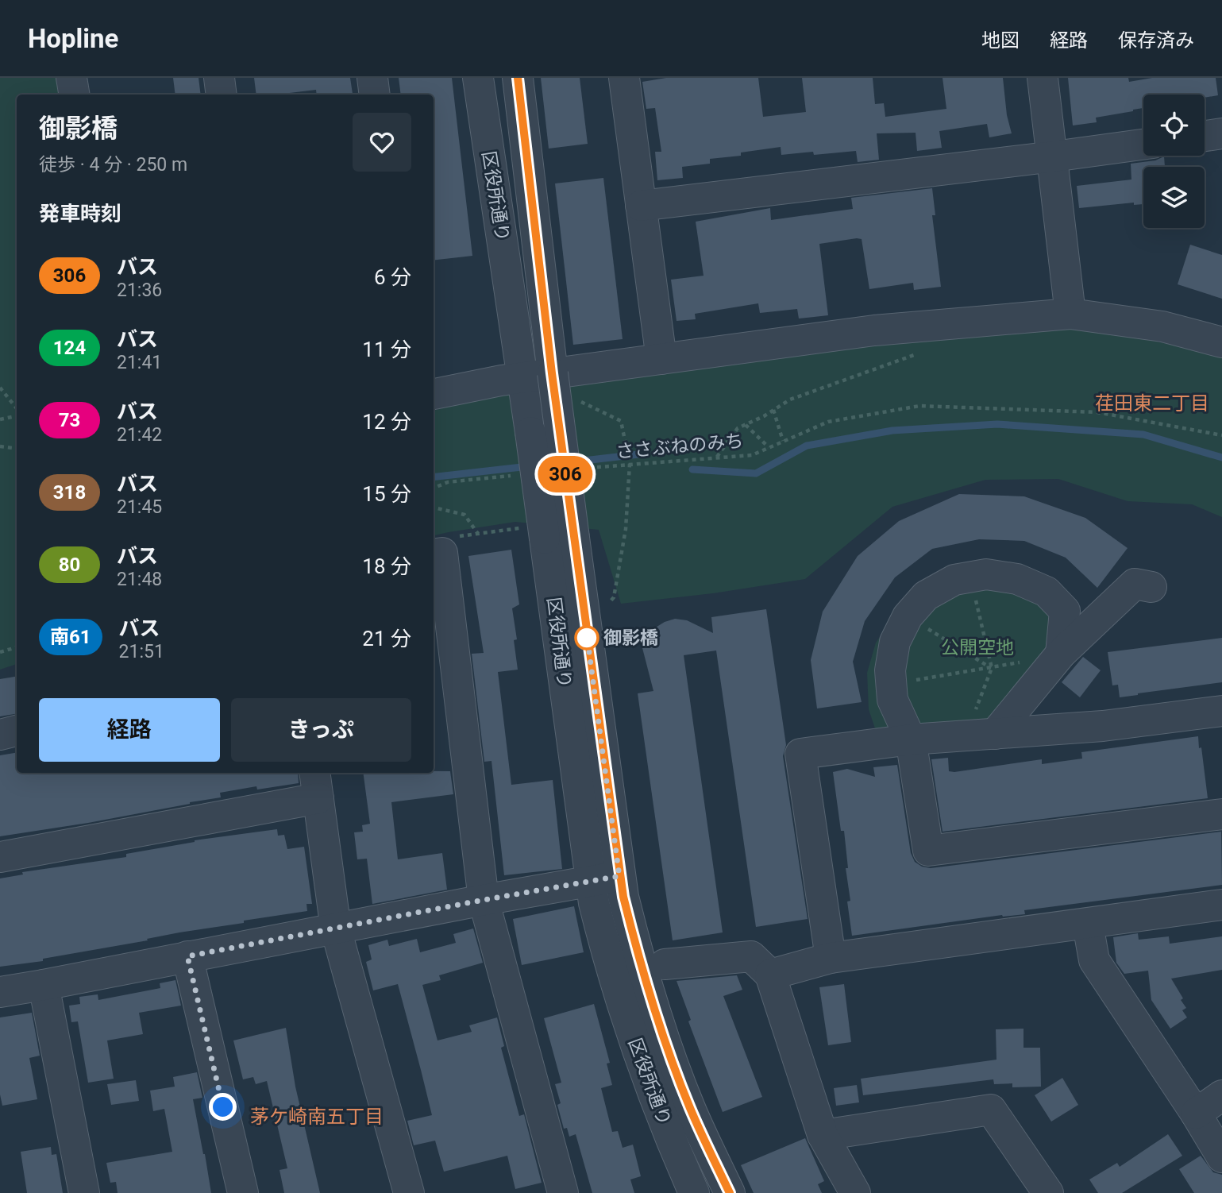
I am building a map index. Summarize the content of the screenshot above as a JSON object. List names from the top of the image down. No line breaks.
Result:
{"streets":{"street":["区役所通り"],"path":["ささぶねのみち"]},"districts":["荏田東二丁目","茅ケ崎南五丁目"],"parks":["公開空地"],"places":["御影橋"],"lines":["bus line 306"],"page":{"header":"Hopline","nav":["地図","経路","保存済み"],"on_map":"306","heading":[["御影橋","徒歩 · 4 分 · 250 m"],"発車時刻"],"list":[{"mark":"306","name":"バス","note":"21:36","value":"6 分"},{"mark":"124","name":"バス","note":"21:41","value":"11 分"},{"mark":"73","name":"バス","note":"21:42","value":"12 分"},{"mark":"318","name":"バス","note":"21:45","value":"15 分"},{"mark":"80","name":"バス","note":"21:48","value":"18 分"},{"mark":"南61","name":"バス","note":"21:51","value":"21 分"}],"buttons":["経路","きっぷ"]}}
